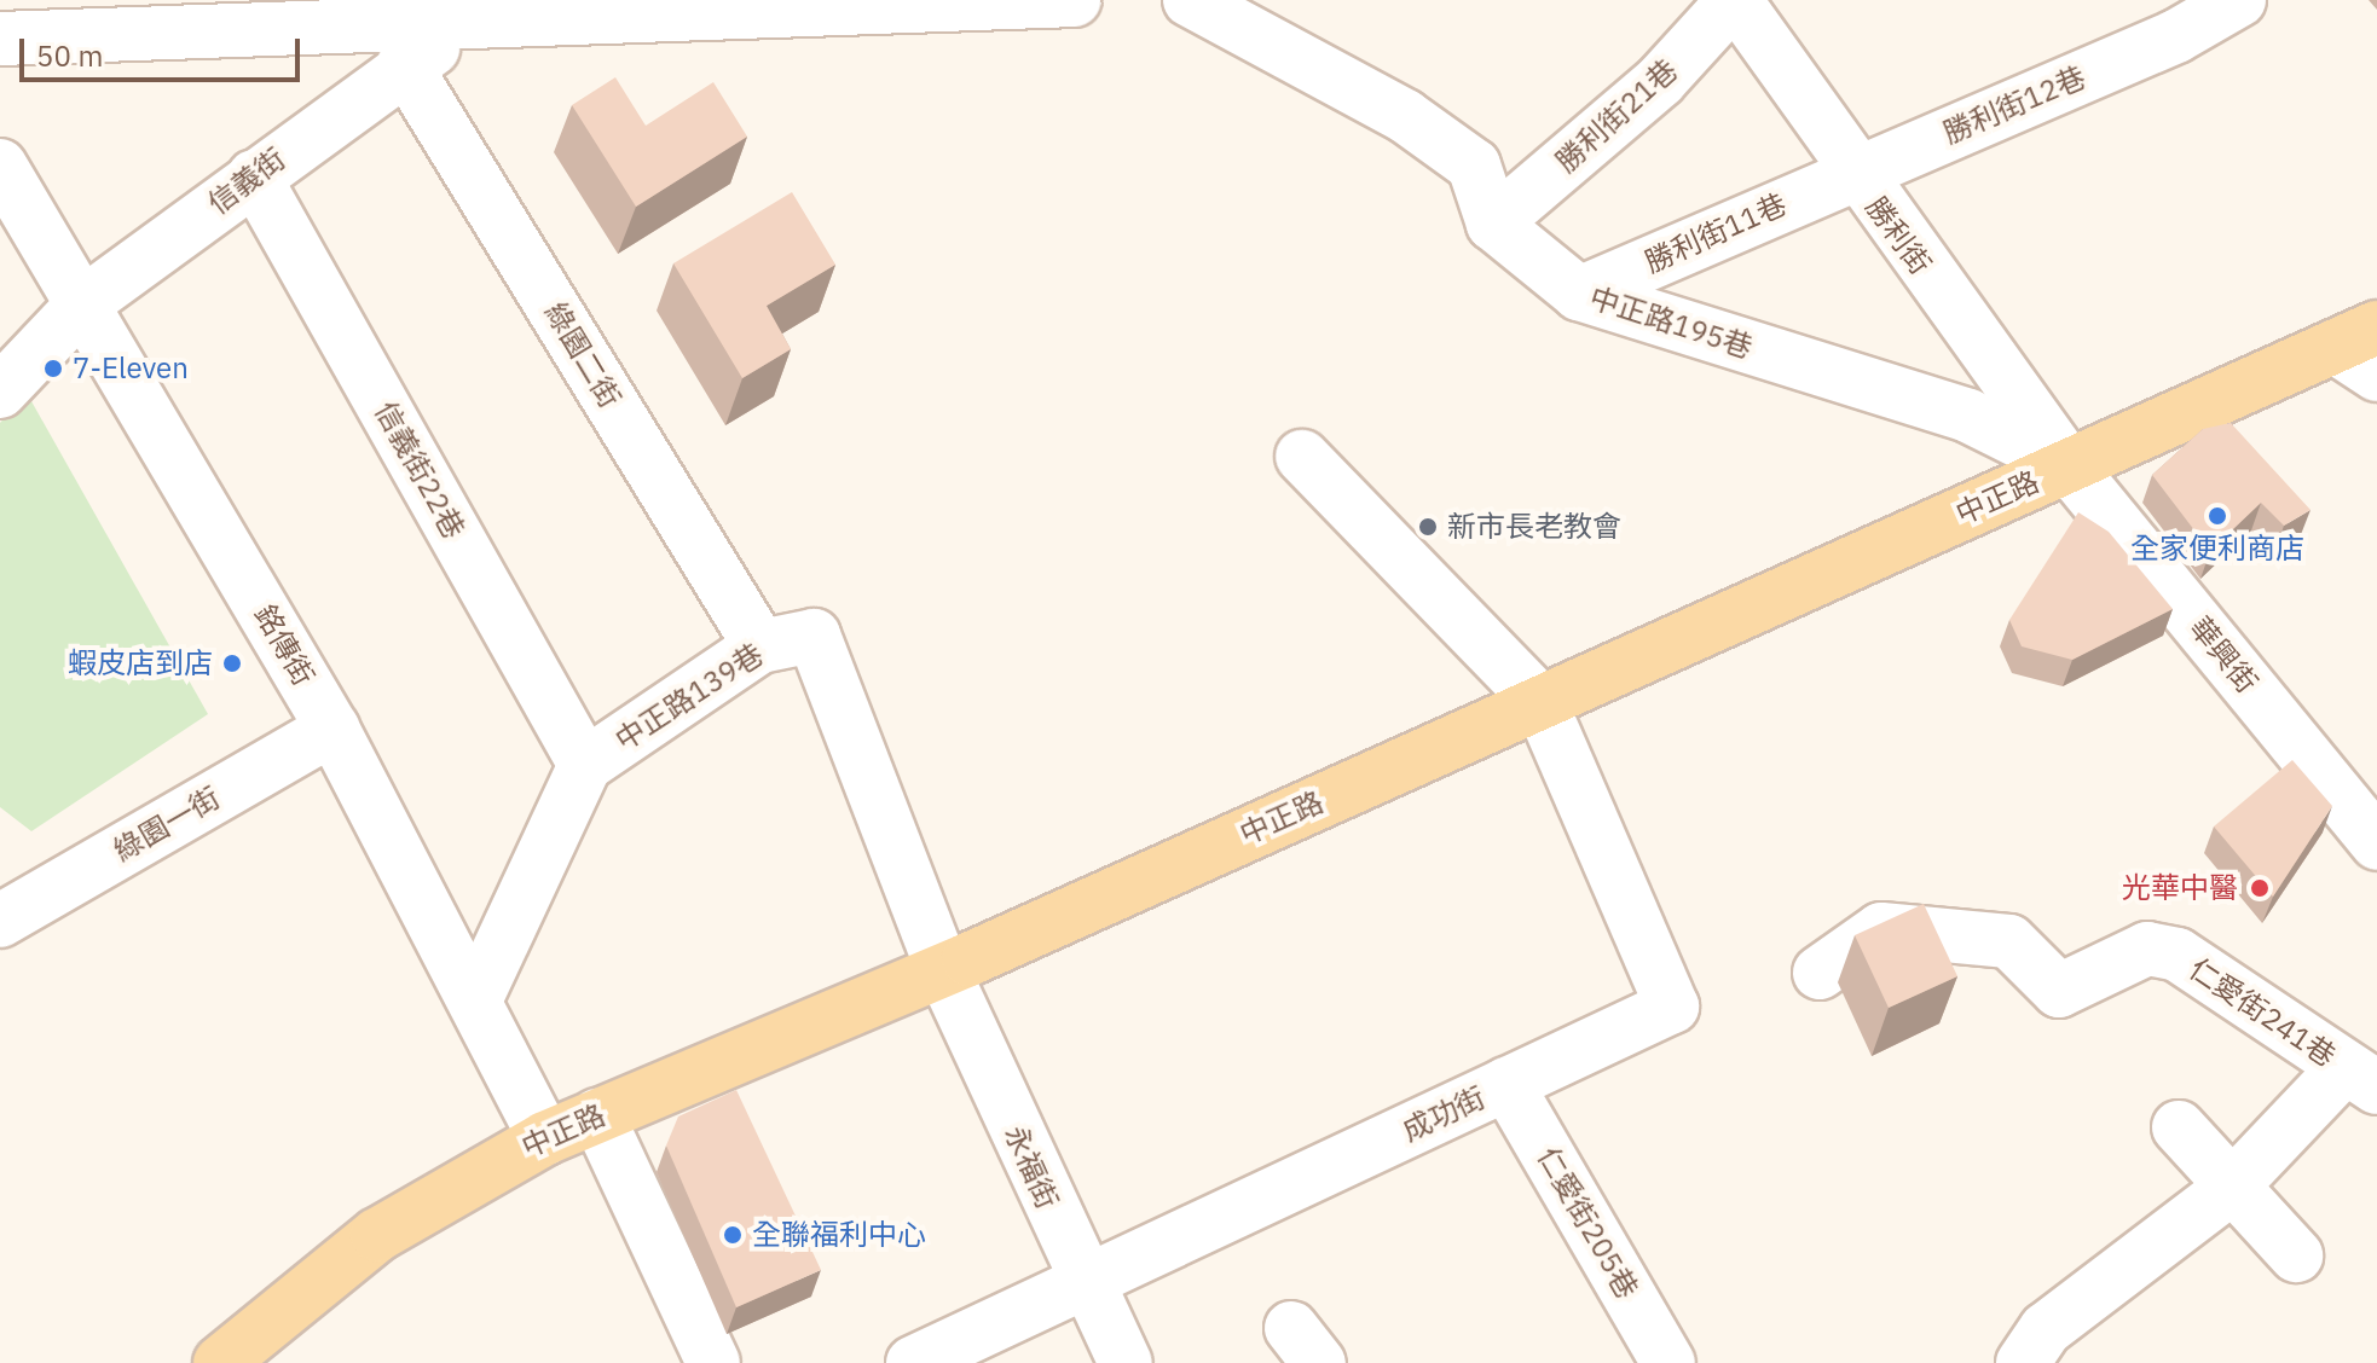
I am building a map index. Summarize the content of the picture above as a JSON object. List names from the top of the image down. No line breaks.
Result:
{"streets":{"main road":["中正路"],"street":["勝利街12巷","勝利街21巷","信義街","勝利街11巷","勝利街","中正路195巷","綠園二街","信義街22巷","銘傳街","華興街","中正路139巷","綠園一街","仁愛街241巷","成功街","永福街","仁愛街205巷"]},"crossings":[["勝利街12巷","勝利街11巷"],["勝利街12巷","勝利街"],["勝利街21巷","勝利街"],["勝利街21巷","中正路195巷"],["信義街","綠園二街"],["信義街","信義街22巷"],["信義街","銘傳街"],["勝利街11巷","勝利街"],["勝利街11巷","中正路195巷"],["勝利街","中正路195巷"],["勝利街","中正路"],["勝利街","華興街"],["中正路195巷","中正路"],["中正路195巷","華興街"],["綠園二街","中正路139巷"],["信義街22巷","中正路139巷"],["中正路","銘傳街"],["中正路","華興街"],["中正路","中正路139巷"],["中正路","成功街"],["中正路","永福街"],["銘傳街","中正路139巷"],["銘傳街","綠園一街"],["中正路139巷","永福街"],["成功街","永福街"],["成功街","仁愛街205巷"]],"places":["7-Eleven","全家便利商店","新市長老教會","蝦皮店到店","光華中醫","全聯福利中心"],"scale_bar":"50 m"}
